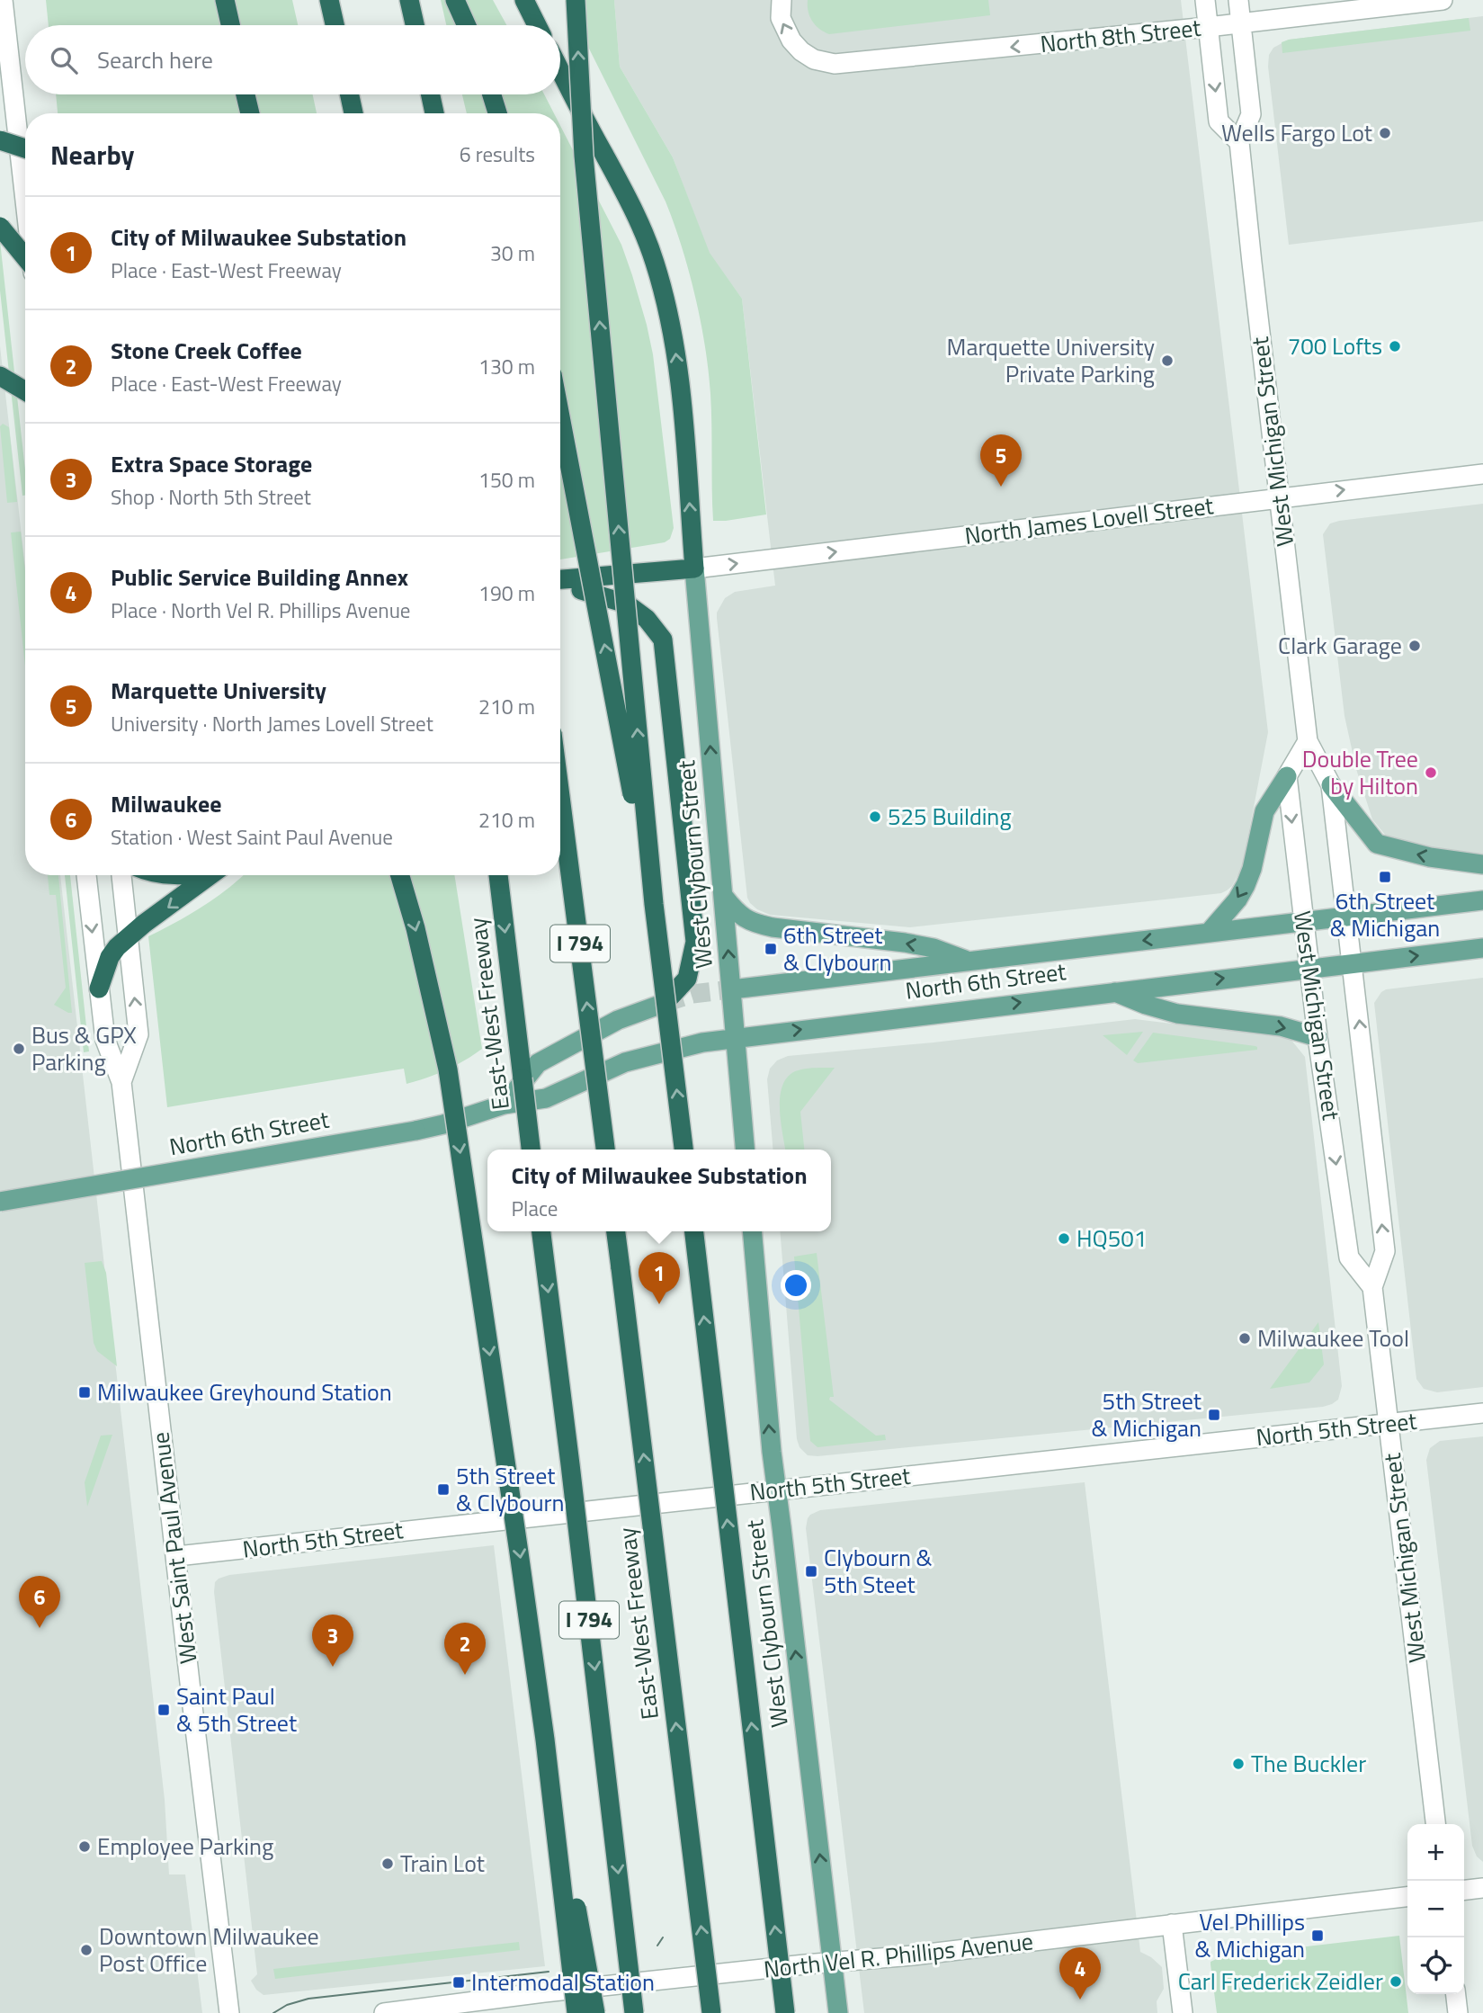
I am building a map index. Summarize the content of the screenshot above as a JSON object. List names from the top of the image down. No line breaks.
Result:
{"streets":{"highway":["I 794","East-West Freeway"],"main road":["West Clybourn Street","North 6th Street"],"street":["North 8th Street","West Michigan Street","North James Lovell Street","North 5th Street","West Saint Paul Avenue","North Vel R. Phillips Avenue"]},"crossings":[["North 8th Street","West Michigan Street"],["West Michigan Street","North James Lovell Street"],["West Michigan Street","North 6th Street"],["West Michigan Street","North 5th Street"],["North James Lovell Street","West Clybourn Street"],["West Clybourn Street","North 6th Street"],["West Clybourn Street","North 5th Street"],["West Clybourn Street","North Vel R. Phillips Avenue"],["North 5th Street","West Saint Paul Avenue"]],"one_way":["North 8th Street","North James Lovell Street","West Clybourn Street"],"places":{"other":["Wells Fargo Lot","700 Lofts","Marquette University Private Parking","Clark Garage","Double Tree by Hilton","525 Building","Bus & GPX Parking","HQ501","Milwaukee Tool","The Buckler","Employee Parking","Train Lot","Downtown Milwaukee Post Office","Carl Frederick Zeidler"],"transit":["6th Street & Michigan","6th Street & Clybourn","Milwaukee Greyhound Station","5th Street & Michigan","5th Street & Clybourn","Clybourn & 5th Steet","Saint Paul & 5th Street","Vel Phillips & Michigan","Intermodal Station"]},"page":{"search":"Search here","heading":["Nearby","6 results"],"list":[{"mark":"1","name":"City of Milwaukee Substation","note":"Place · East-West Freeway","value":"30 m"},{"mark":"2","name":"Stone Creek Coffee","note":"Place · East-West Freeway","value":"130 m"},{"mark":"3","name":"Extra Space Storage","note":"Shop · North 5th Street","value":"150 m"},{"mark":"4","name":"Public Service Building Annex","note":"Place · North Vel R. Phillips Avenue","value":"190 m"},{"mark":"5","name":"Marquette University","note":"University · North James Lovell Street","value":"210 m"},{"mark":"6","name":"Milwaukee","note":"Station · West Saint Paul Avenue","value":"210 m"}],"pins":["5","1","6","3","2","4"],"popup":["City of Milwaukee Substation","Place"],"map_buttons":["+","−"]}}
